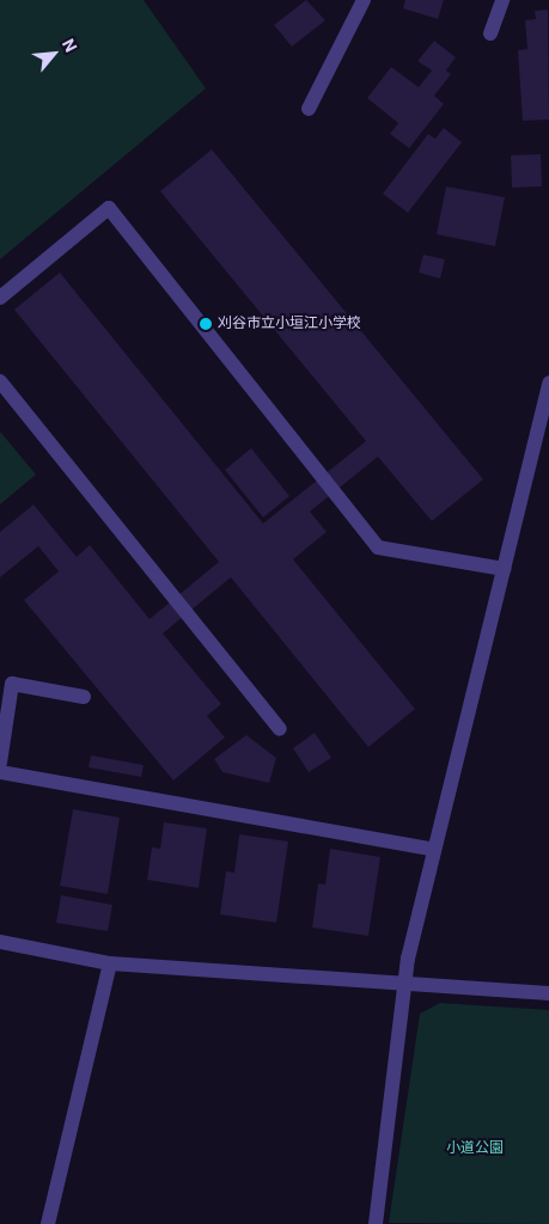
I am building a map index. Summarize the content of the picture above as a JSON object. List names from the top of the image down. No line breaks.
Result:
{"parks":["小道公園"],"places":["刈谷市立小垣江小学校"],"north":"top right"}
